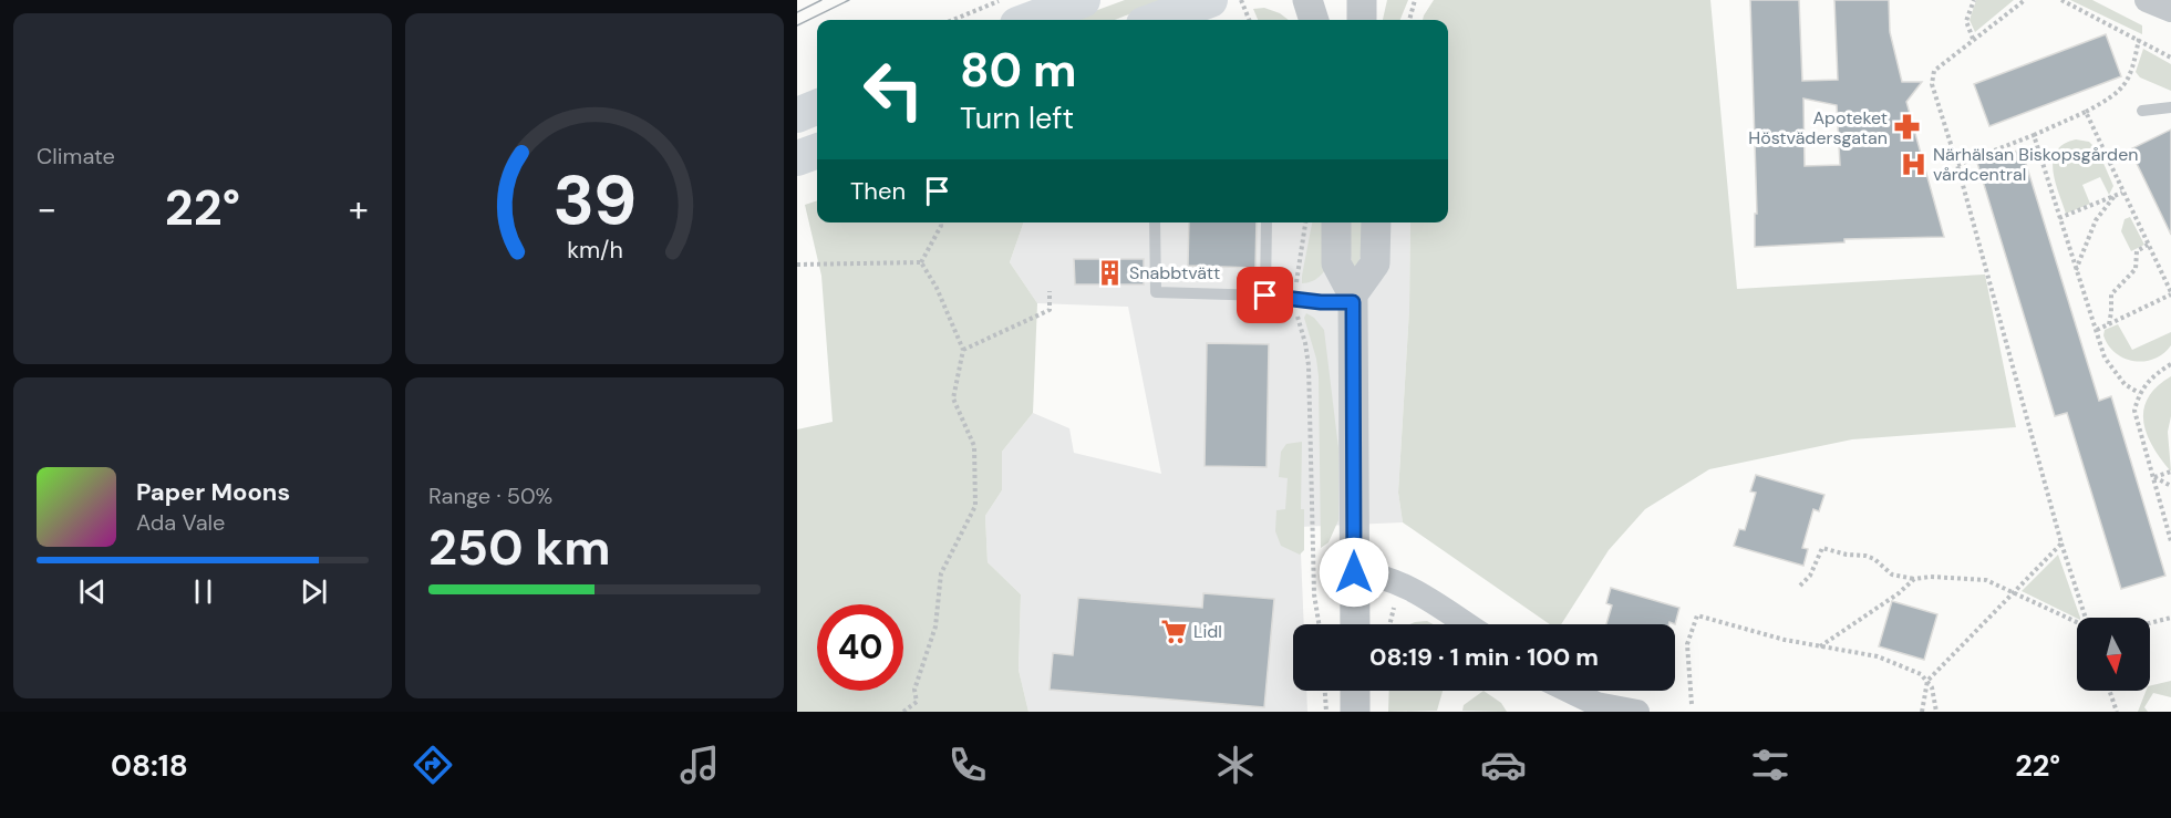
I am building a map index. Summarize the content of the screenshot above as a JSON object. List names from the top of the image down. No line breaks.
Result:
{"places":{"pharmacy":["Apoteket Höstvädersgatan"],"hospital":["Närhälsan Biskopsgården vårdcentral"],"building":["Snabbtvätt"],"supermarket":["Lidl"]},"north":"bottom","page":{"tile":["Climate",["Range · 50%","250 km"]],"turn":["80 m","Turn left"],"then":"Then","heat":["−","22°","+"],"song":["Paper Moons","Ada Vale"],"limit":"40","trip":"08:19 · 1 min · 100 m","tabs":["08:18","22°"],"gauge":["39","km/h"]}}
